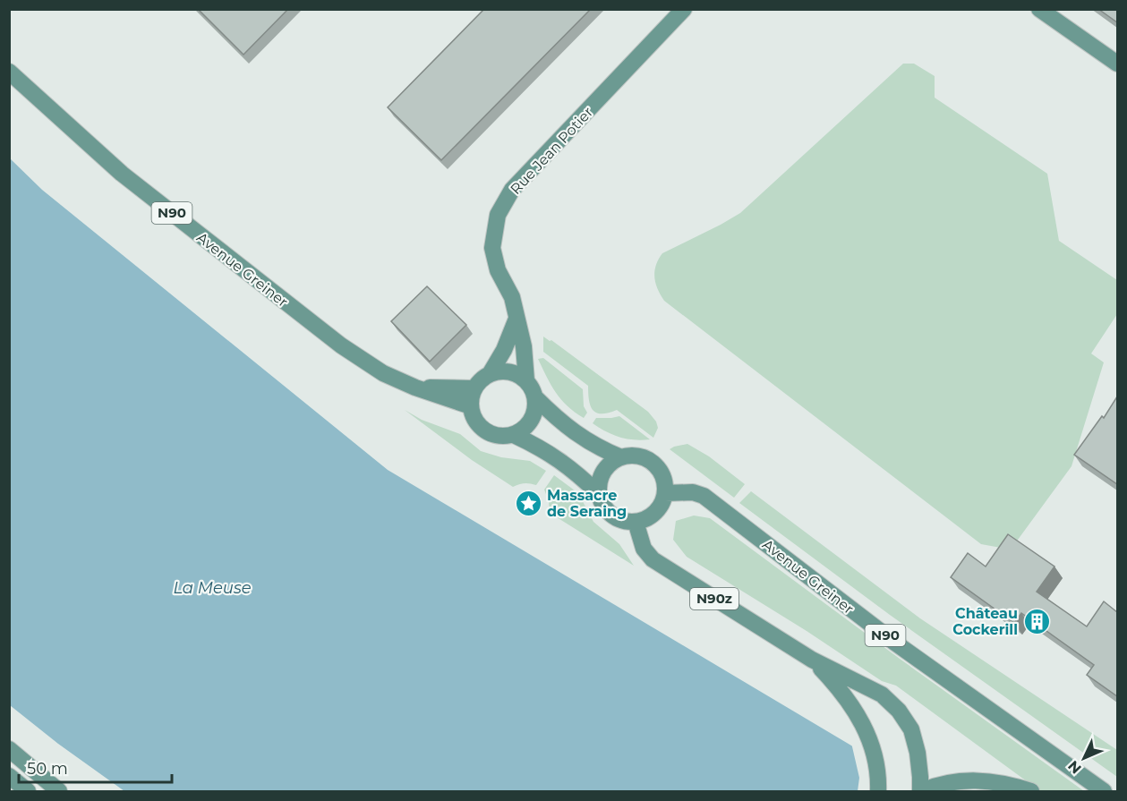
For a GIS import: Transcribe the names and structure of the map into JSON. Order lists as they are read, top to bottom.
{
  "streets": {
    "main road": [
      "Rue Jean Potier",
      "N90",
      "Avenue Greiner",
      "N90z"
    ]
  },
  "crossings": [
    ["Rue Jean Potier", "Avenue Greiner"],
    ["Avenue Greiner", "N90z"]
  ],
  "water": ["La Meuse"],
  "places": {
    "place": ["Massacre de Seraing"],
    "building": ["Château Cockerill"]
  },
  "scale_bar": "50 m",
  "north": "bottom left"
}
